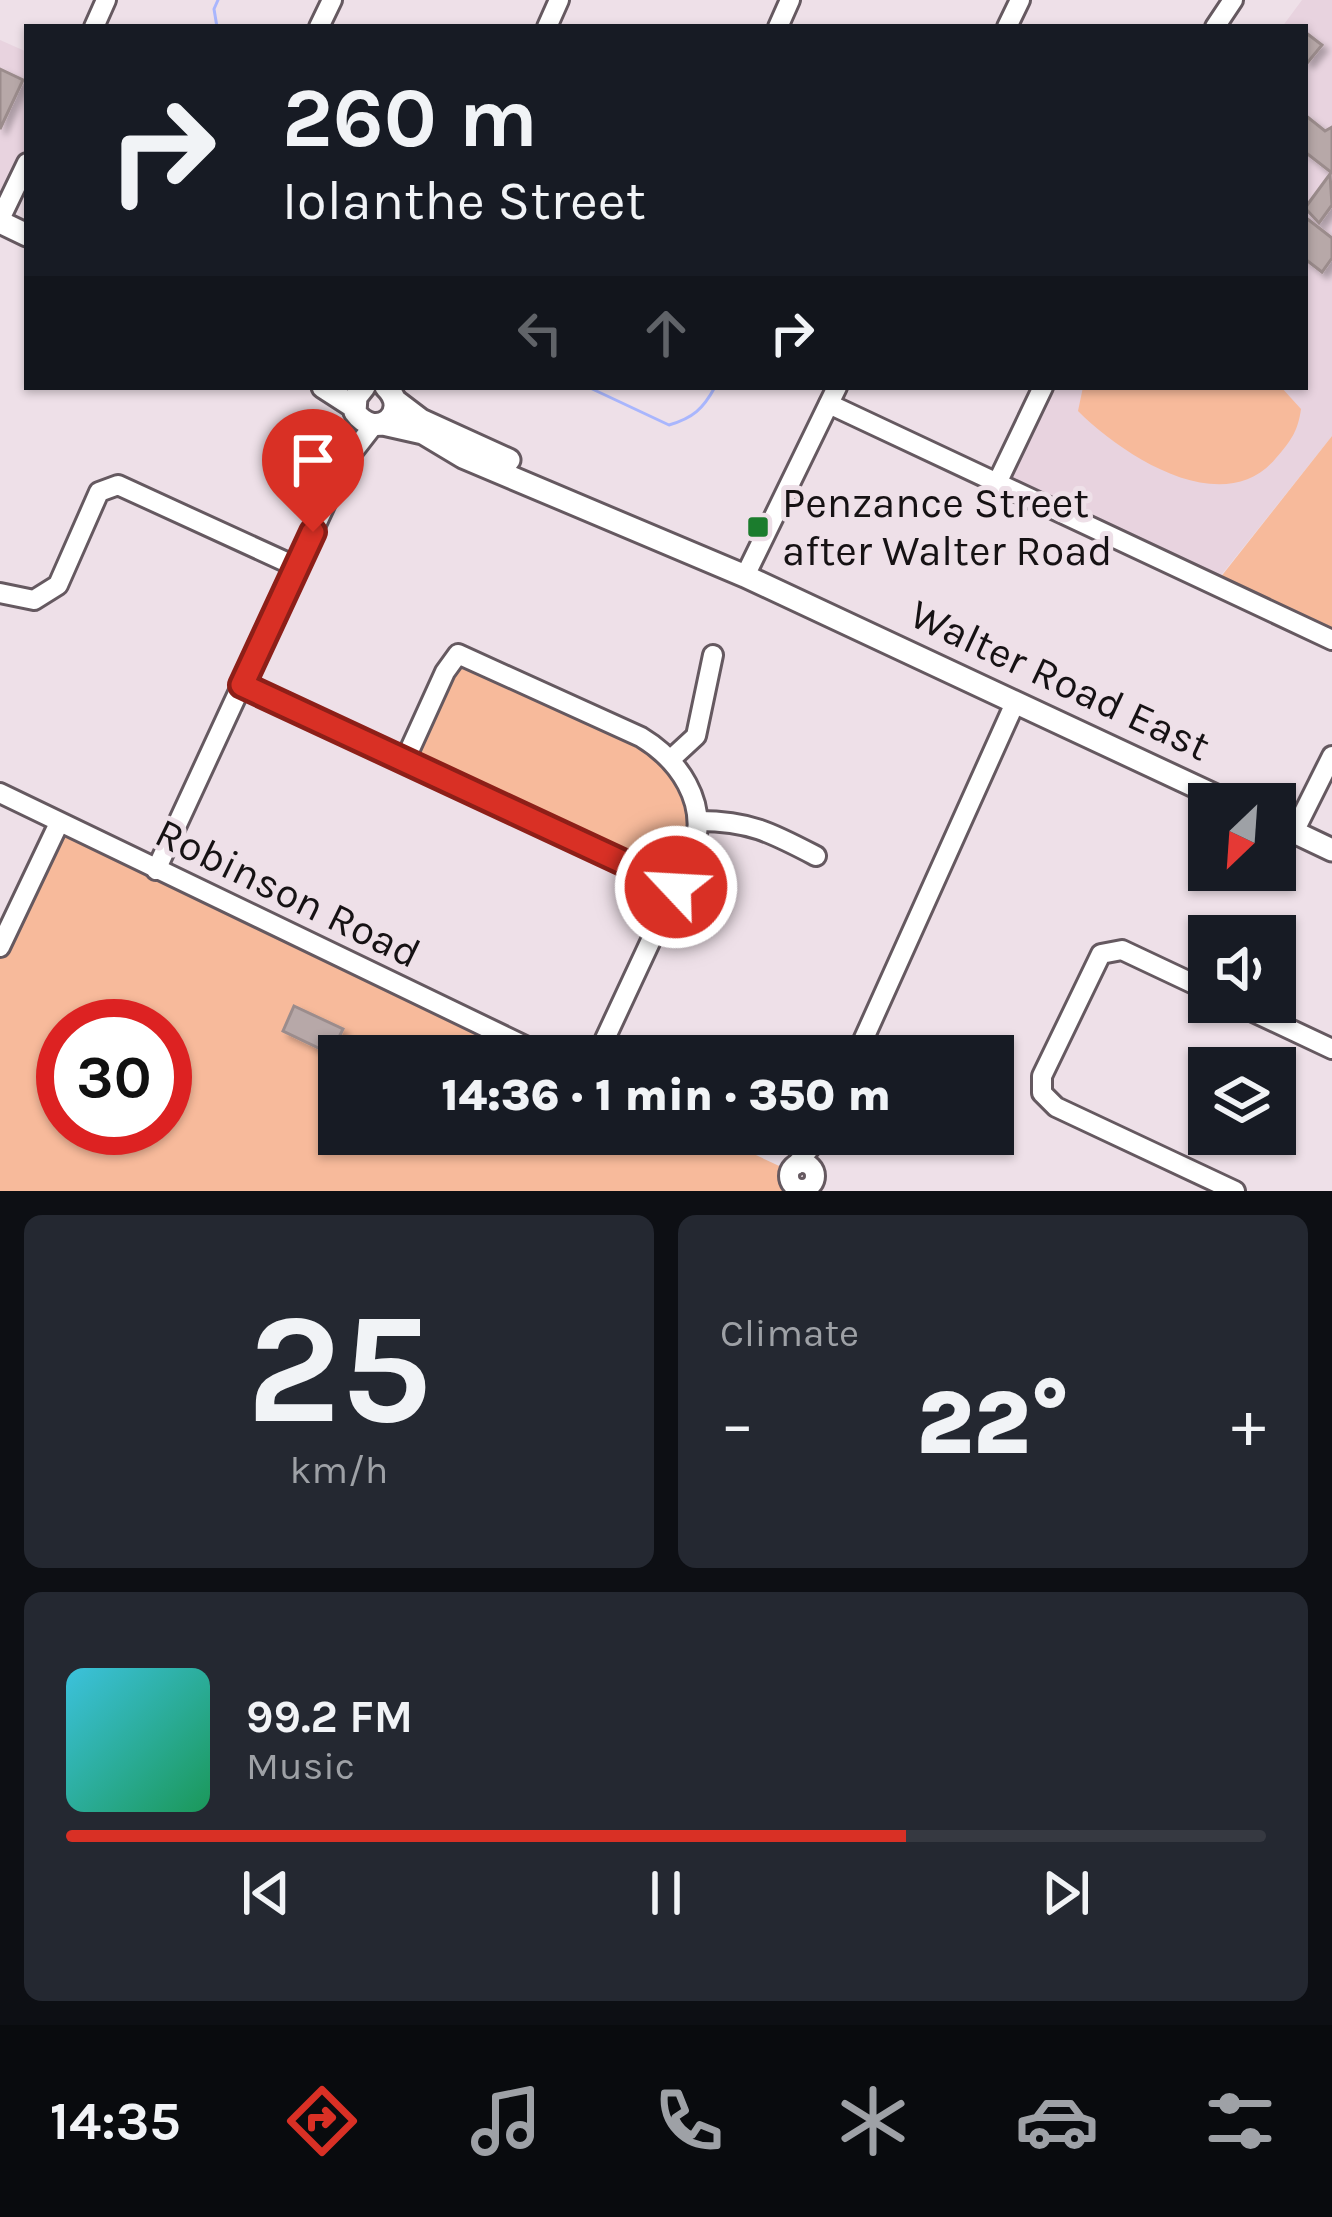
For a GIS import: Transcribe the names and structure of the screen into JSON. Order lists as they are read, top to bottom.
{
  "streets": {
    "main road": ["Walter Road East"],
    "street": ["Robinson Road"]
  },
  "places": {
    "transit": ["Penzance Street after Walter Road"]
  },
  "north": "bottom left",
  "page": {
    "turn": ["260 m", "Iolanthe Street"],
    "limit": "30",
    "trip": "14:36 · 1 min · 350 m",
    "tile": [
      ["25", "km/h"],
      "Climate"
    ],
    "heat": ["−", "22°", "+"],
    "song": ["99.2 FM", "Music"],
    "tabs": "14:35"
  }
}
